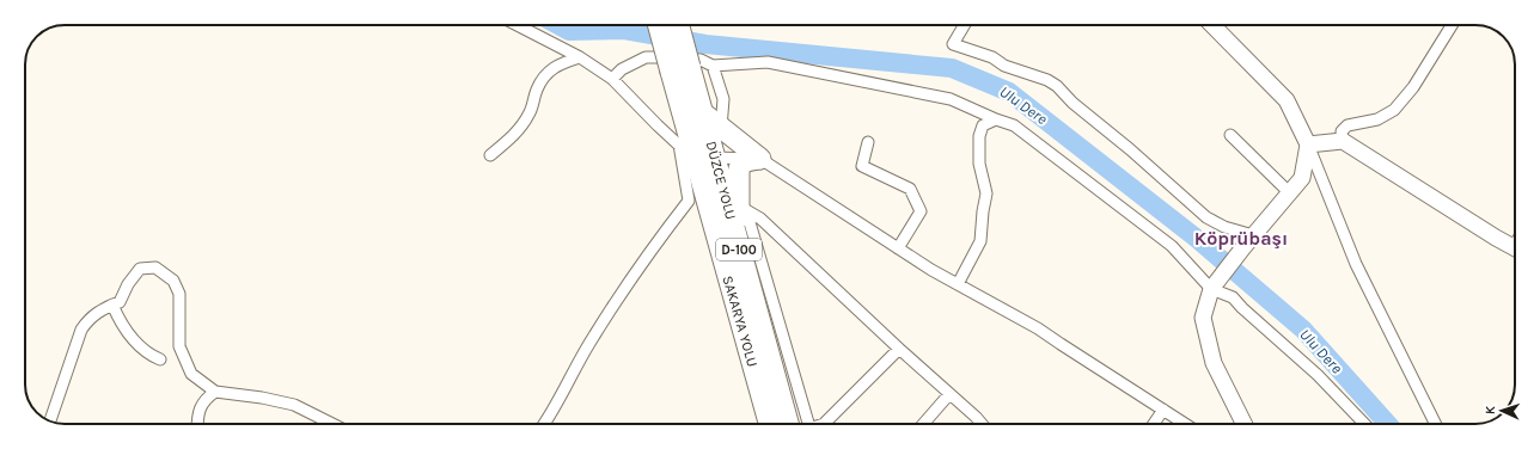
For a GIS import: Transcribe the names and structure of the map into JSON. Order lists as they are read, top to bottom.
{
  "streets": {
    "highway": ["DÜZCE YOLU", "D-100", "SAKARYA YOLU"]
  },
  "crossings": [
    ["DÜZCE YOLU", "SAKARYA YOLU"]
  ],
  "districts": ["Köprübaşı"],
  "water": ["Ulu Dere"],
  "north": "left"
}
